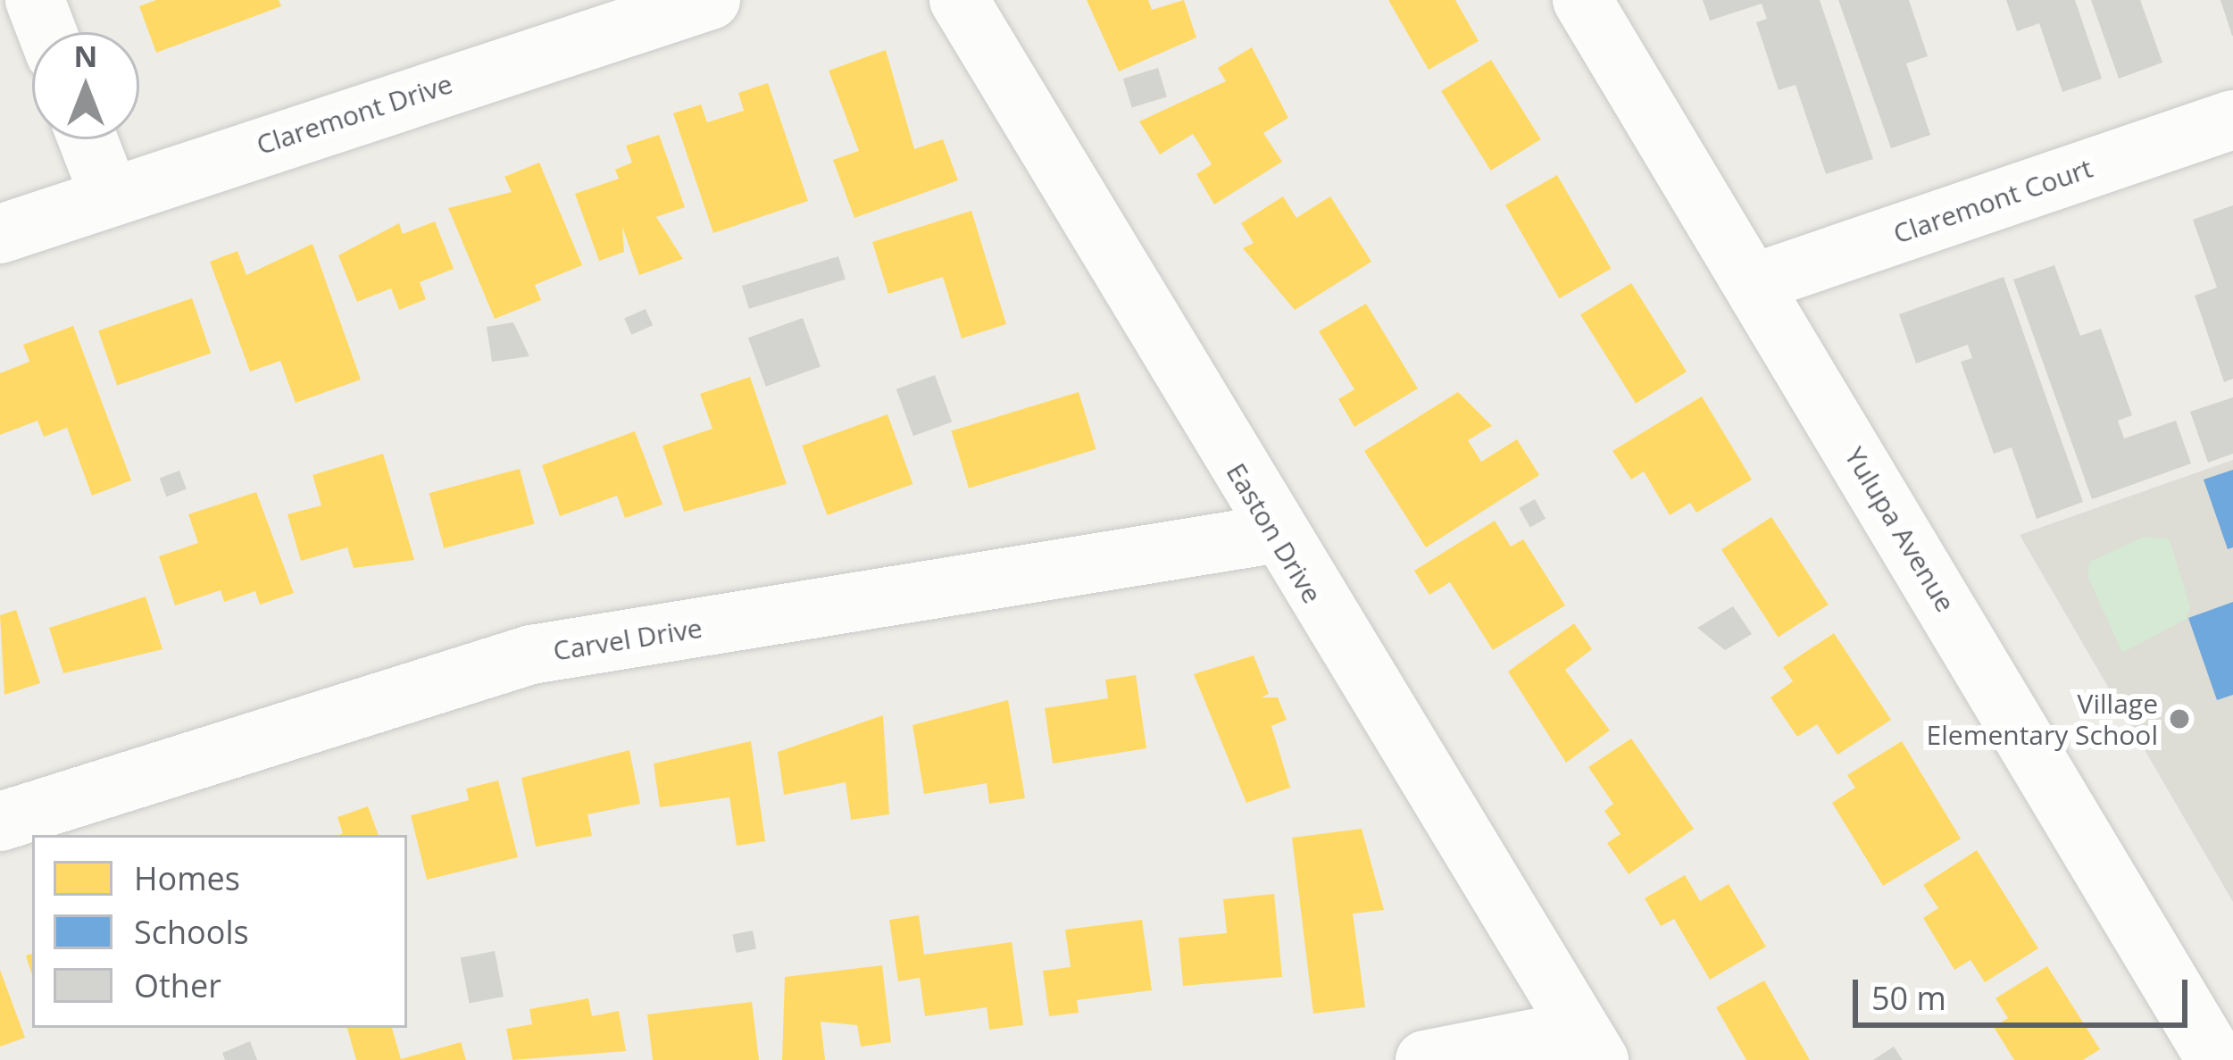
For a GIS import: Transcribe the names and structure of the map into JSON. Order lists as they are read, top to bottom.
{
  "streets": {
    "street": [
      "Claremont Drive",
      "Claremont Court",
      "Yulupa Avenue",
      "Easton Drive",
      "Carvel Drive"
    ]
  },
  "crossings": [
    ["Claremont Court", "Yulupa Avenue"],
    ["Easton Drive", "Carvel Drive"]
  ],
  "places": ["Village Elementary School"],
  "legend": ["Homes", "Schools", "Other"],
  "scale_bar": "50 m",
  "north": "top"
}
